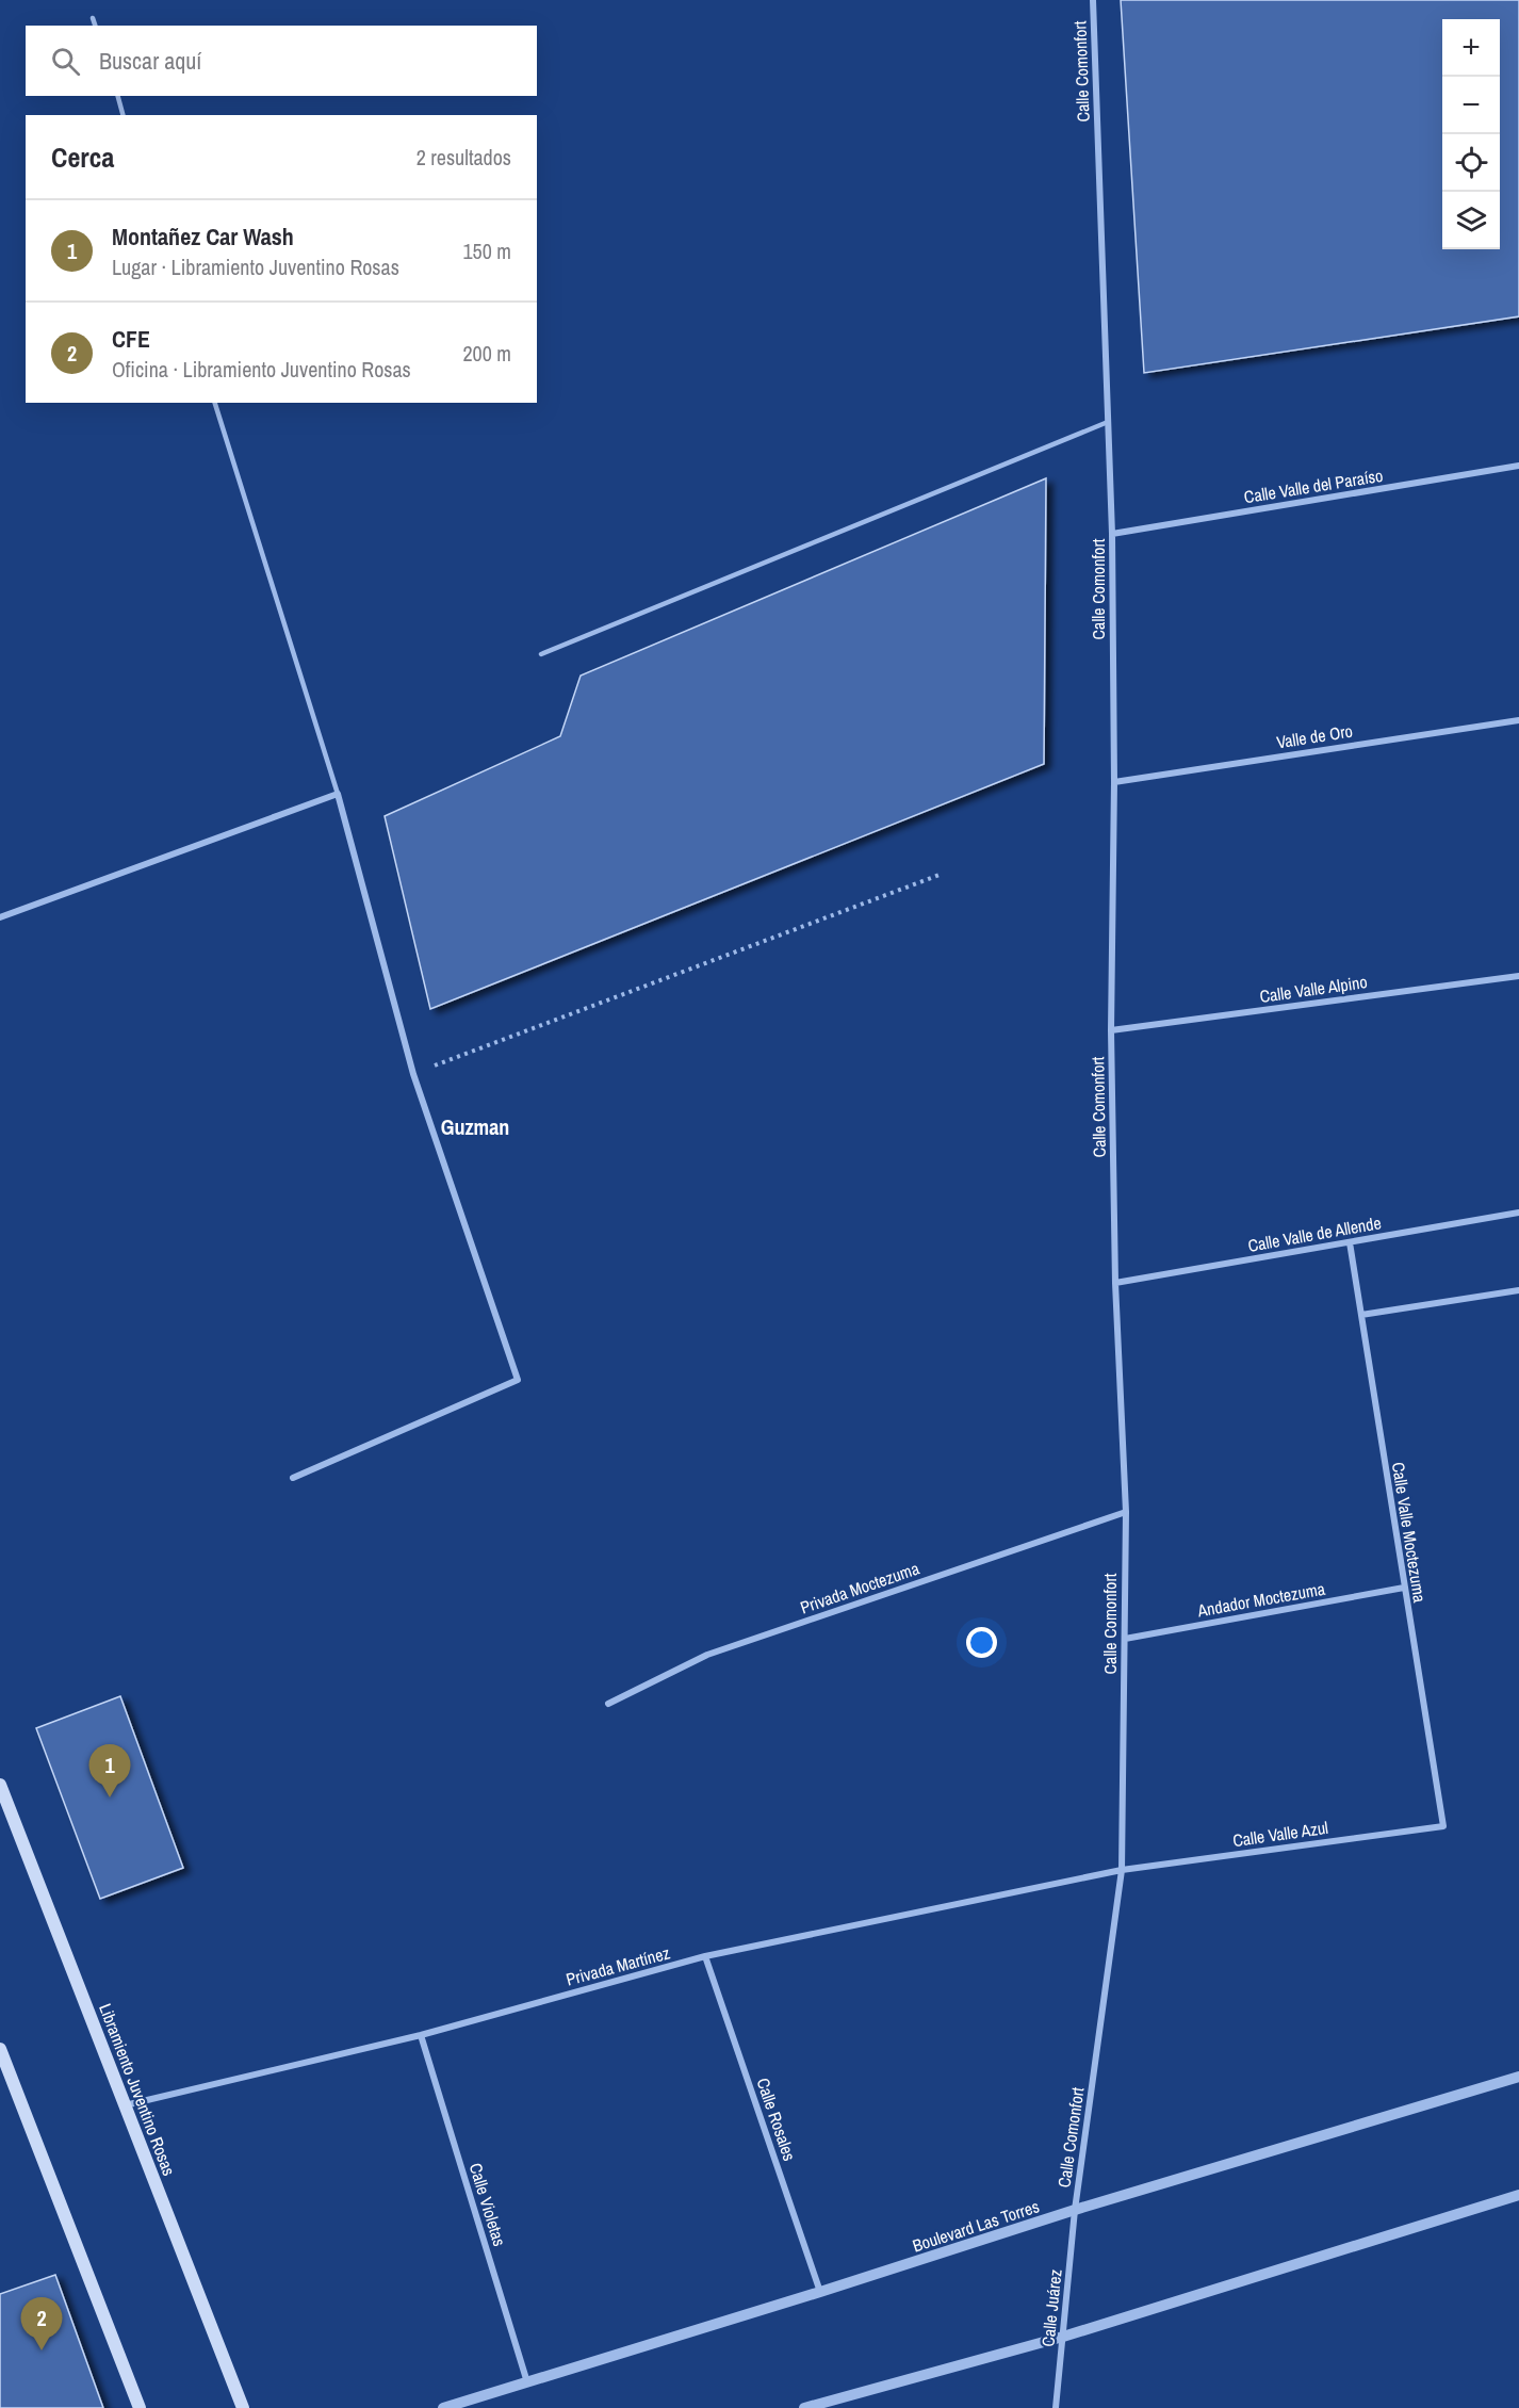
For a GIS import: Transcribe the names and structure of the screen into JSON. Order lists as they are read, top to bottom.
{
  "streets": {
    "main road": ["Libramiento Juventino Rosas"],
    "street": [
      "Calle Comonfort",
      "Calle Valle del Paraíso",
      "Valle de Oro",
      "Calle Valle Alpino",
      "Calle Valle de Allende",
      "Calle Valle Moctezuma",
      "Privada Moctezuma",
      "Andador Moctezuma",
      "Calle Valle Azul",
      "Privada Martínez",
      "Calle Rosales",
      "Calle Violetas",
      "Boulevard Las Torres",
      "Calle Juárez"
    ]
  },
  "crossings": [
    ["Calle Comonfort", "Calle Valle del Paraíso"],
    ["Calle Comonfort", "Valle de Oro"],
    ["Calle Comonfort", "Calle Valle Alpino"],
    ["Calle Comonfort", "Calle Valle de Allende"],
    ["Calle Comonfort", "Privada Moctezuma"],
    ["Calle Comonfort", "Andador Moctezuma"],
    ["Calle Comonfort", "Calle Valle Azul"],
    ["Calle Comonfort", "Privada Martínez"],
    ["Calle Comonfort", "Boulevard Las Torres"],
    ["Calle Comonfort", "Calle Juárez"],
    ["Calle Valle de Allende", "Calle Valle Moctezuma"],
    ["Calle Valle Moctezuma", "Andador Moctezuma"],
    ["Calle Valle Moctezuma", "Calle Valle Azul"],
    ["Calle Valle Azul", "Privada Martínez"],
    ["Privada Martínez", "Libramiento Juventino Rosas"],
    ["Privada Martínez", "Calle Rosales"],
    ["Privada Martínez", "Calle Violetas"],
    ["Calle Rosales", "Boulevard Las Torres"],
    ["Calle Violetas", "Boulevard Las Torres"],
    ["Boulevard Las Torres", "Calle Juárez"]
  ],
  "districts": ["Guzman"],
  "page": {
    "map_buttons": ["+", "−"],
    "search": "Buscar aquí",
    "heading": ["Cerca", "2 resultados"],
    "list": [
      {
        "mark": "1",
        "name": "Montañez Car Wash",
        "note": "Lugar · Libramiento Juventino Rosas",
        "value": "150 m"
      },
      {
        "mark": "2",
        "name": "CFE",
        "note": "Oficina · Libramiento Juventino Rosas",
        "value": "200 m"
      }
    ],
    "pins": ["1", "2"]
  }
}
